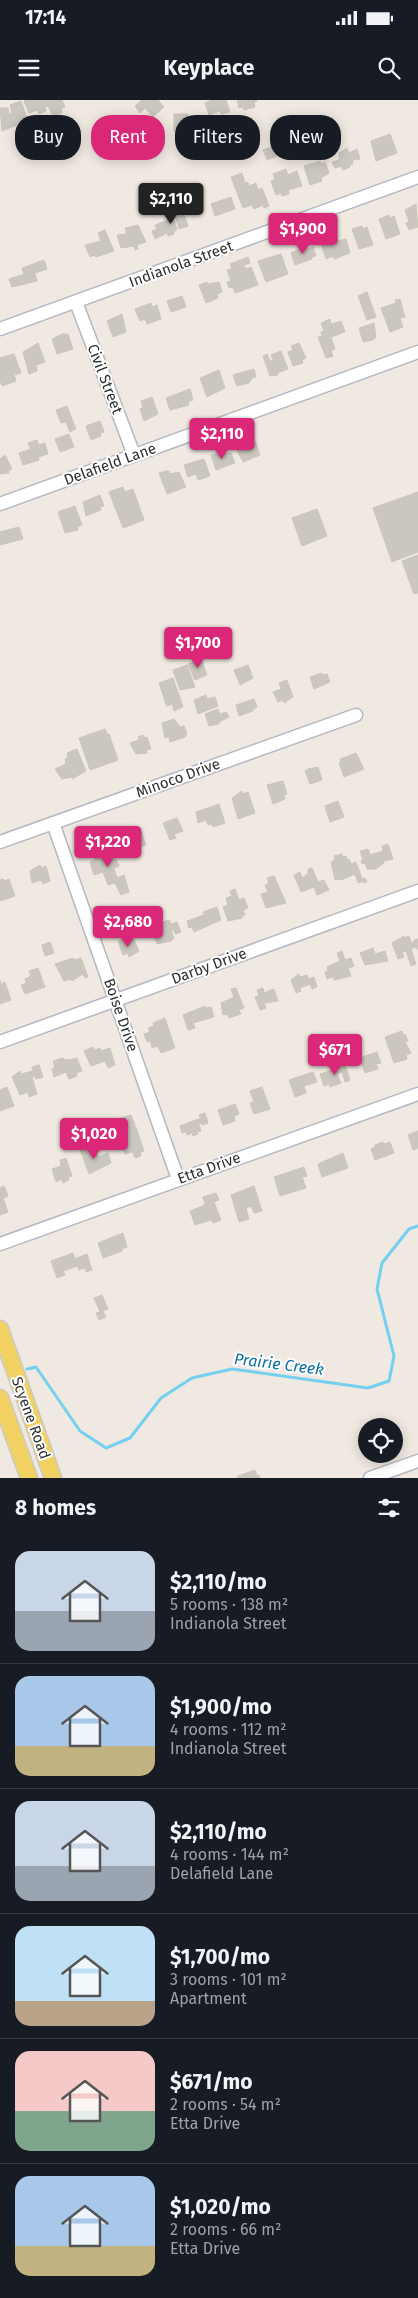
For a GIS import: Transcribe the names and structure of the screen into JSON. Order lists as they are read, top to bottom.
{
  "streets": {
    "main road": ["Scyene Road"],
    "street": [
      "Indianola Street",
      "Civil Street",
      "Delafield Lane",
      "Minoco Drive",
      "Darby Drive",
      "Boise Drive",
      "Etta Drive"
    ]
  },
  "crossings": [
    ["Indianola Street", "Civil Street"],
    ["Civil Street", "Delafield Lane"],
    ["Minoco Drive", "Boise Drive"],
    ["Darby Drive", "Boise Drive"],
    ["Boise Drive", "Etta Drive"]
  ],
  "water": ["Prairie Creek"],
  "page": {
    "status": "17:14",
    "header": "Keyplace",
    "chip": [
      "Buy",
      "Rent",
      "Filters",
      "New"
    ],
    "price": [
      "$2,110",
      "$1,900",
      "$2,110",
      "$1,700",
      "$1,220",
      "$2,680",
      "$671",
      "$1,020"
    ],
    "heading": "8 homes",
    "list": [
      {
        "name": "$2,110/mo",
        "note": "5 rooms · 138 m² · Indianola Street"
      },
      {
        "name": "$1,900/mo",
        "note": "4 rooms · 112 m² · Indianola Street"
      },
      {
        "name": "$2,110/mo",
        "note": "4 rooms · 144 m² · Delafield Lane"
      },
      {
        "name": "$1,700/mo",
        "note": "3 rooms · 101 m² · Apartment"
      },
      {
        "name": "$671/mo",
        "note": "2 rooms · 54 m² · Etta Drive"
      },
      {
        "name": "$1,020/mo",
        "note": "2 rooms · 66 m² · Etta Drive"
      }
    ]
  }
}
